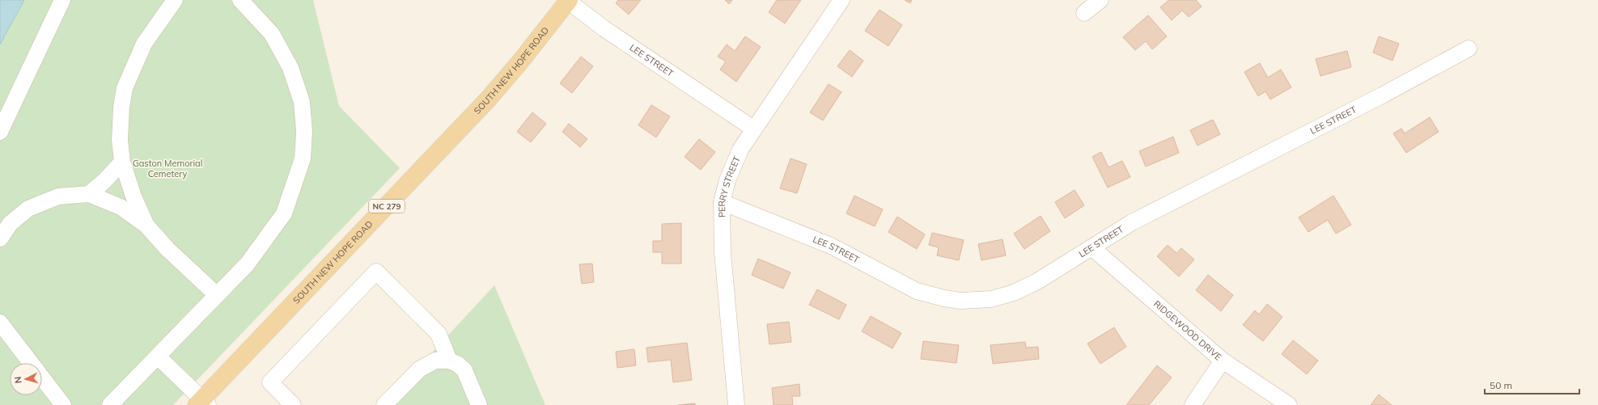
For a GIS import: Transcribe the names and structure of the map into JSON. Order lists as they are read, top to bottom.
{
  "streets": {
    "main road": ["SOUTH NEW HOPE ROAD", "NC 279"],
    "street": ["LEE STREET", "PERRY STREET", "RIDGEWOOD DRIVE"]
  },
  "crossings": [
    ["LEE STREET", "SOUTH NEW HOPE ROAD"],
    ["LEE STREET", "PERRY STREET"],
    ["LEE STREET", "RIDGEWOOD DRIVE"]
  ],
  "parks": ["Gaston Memorial Cemetery"],
  "scale_bar": "50 m",
  "north": "left"
}
